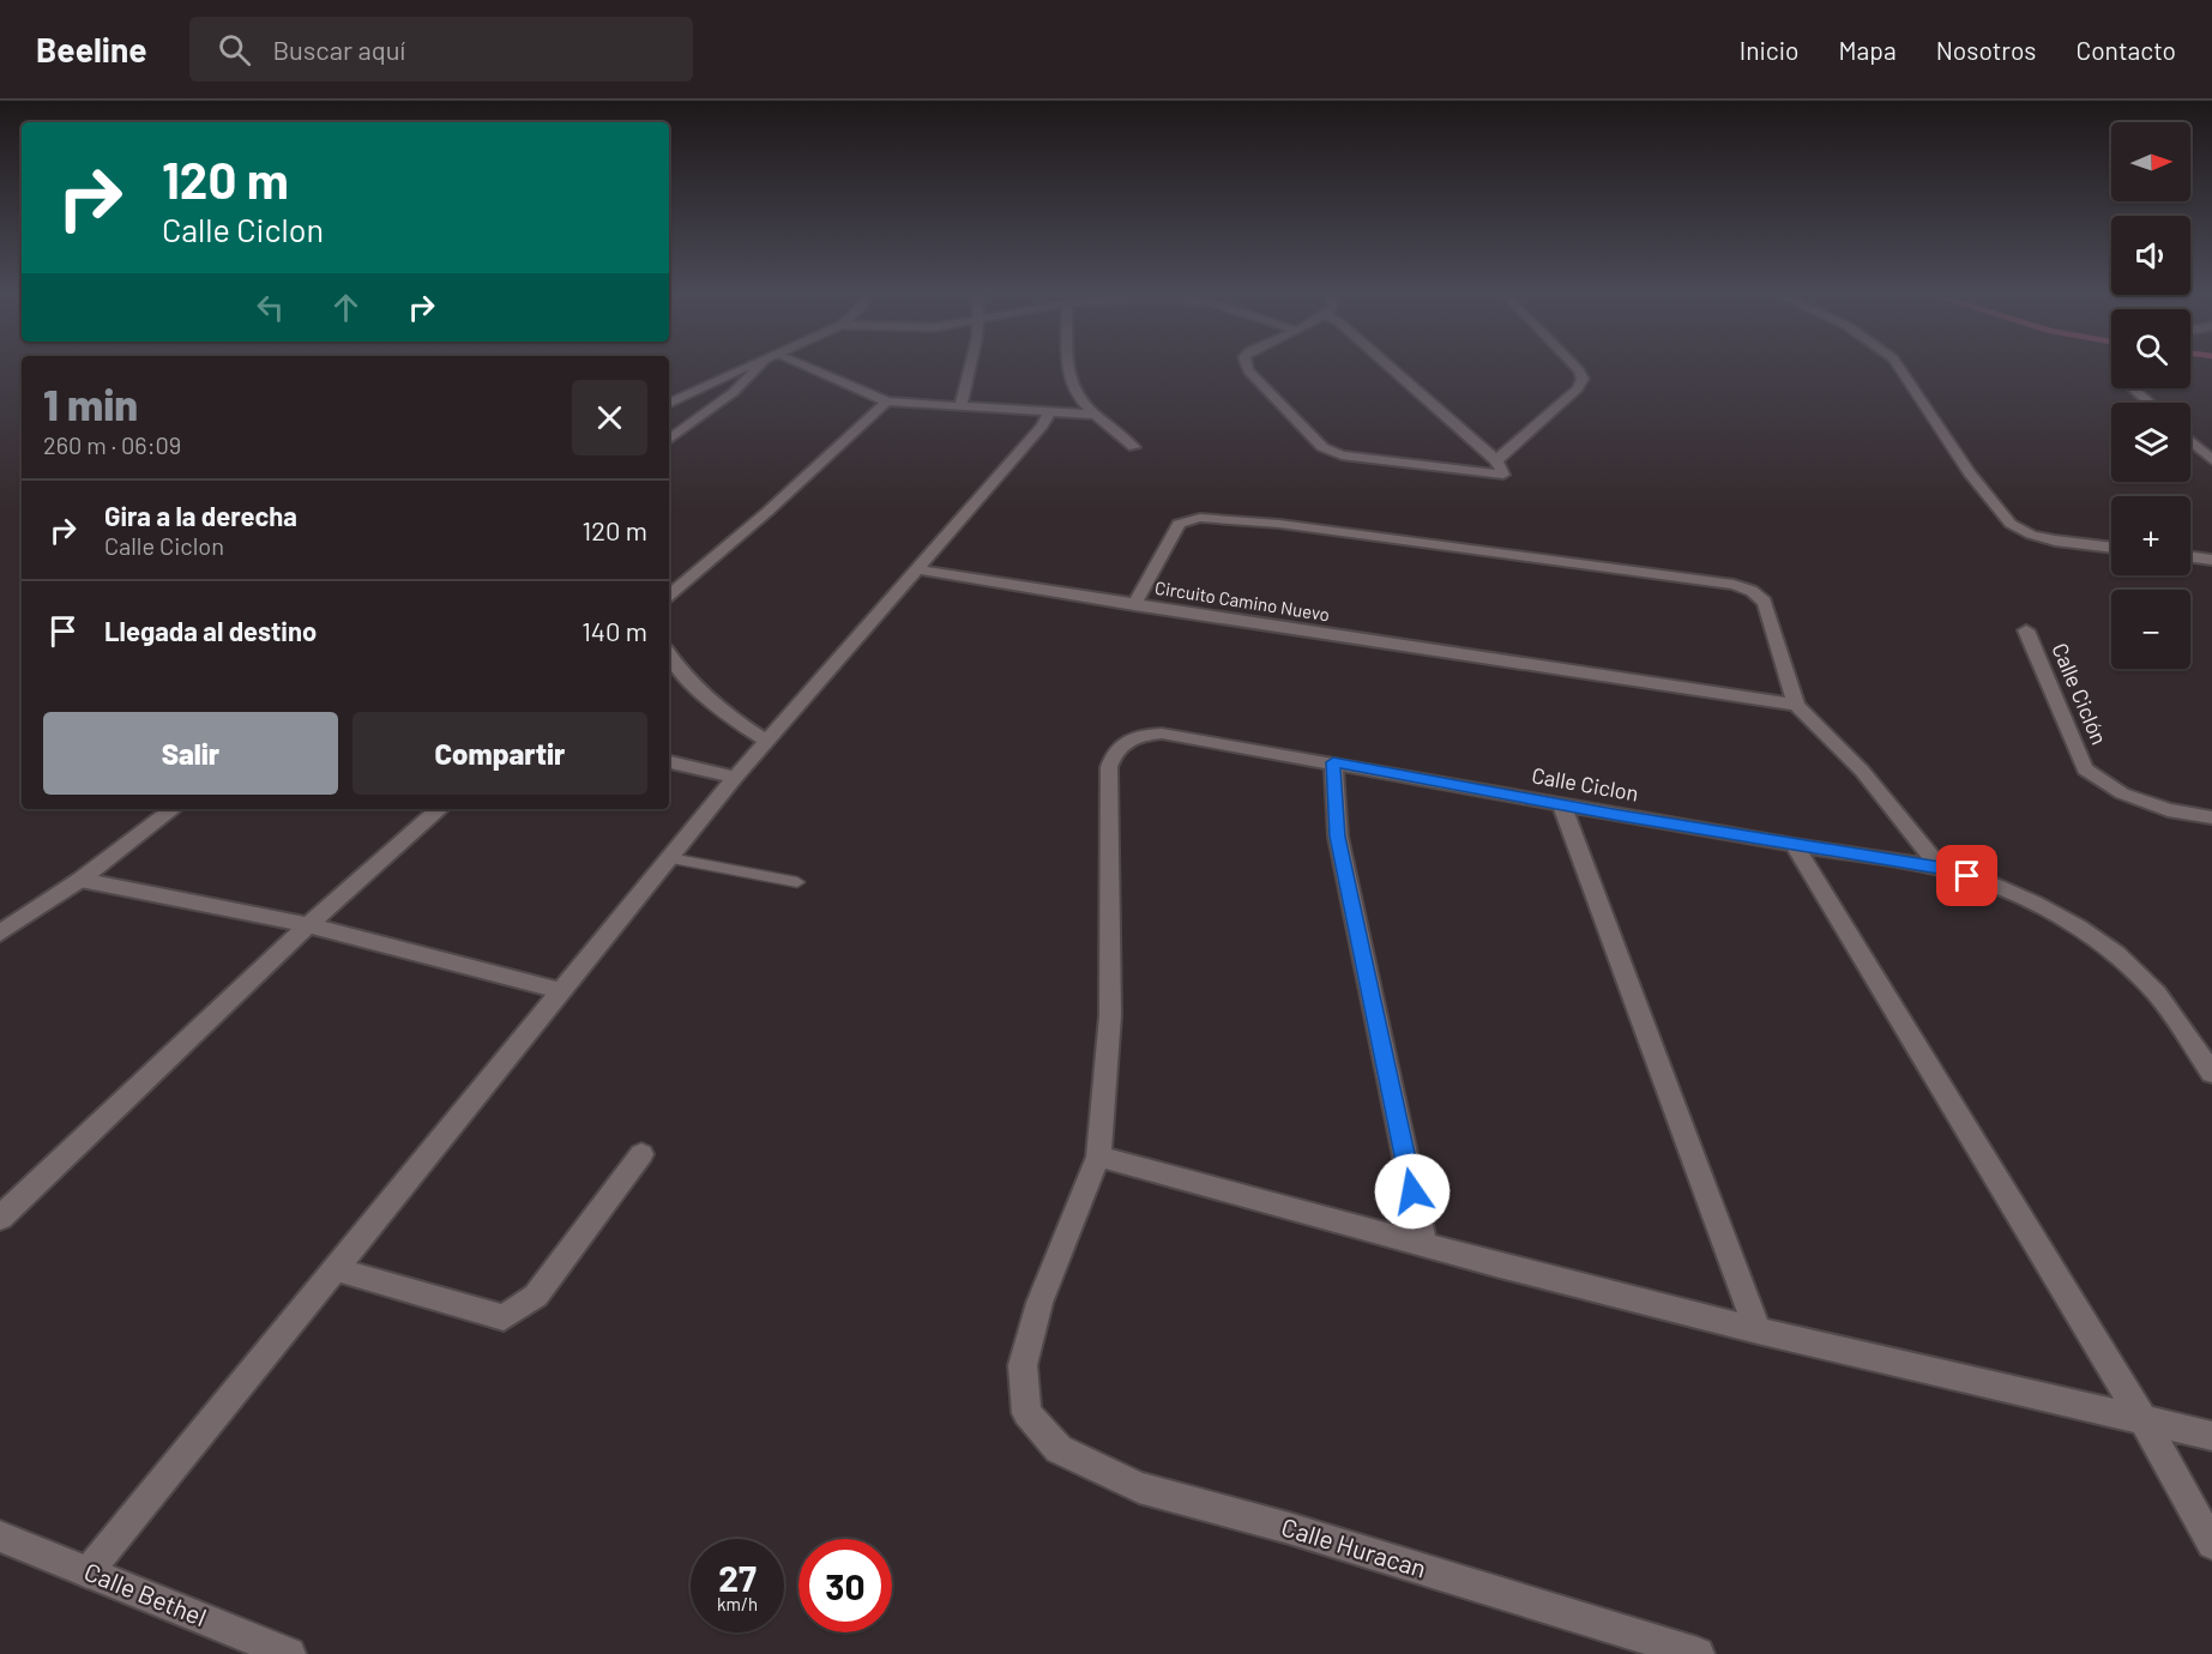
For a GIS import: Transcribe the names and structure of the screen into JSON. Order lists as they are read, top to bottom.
{
  "streets": {
    "street": [
      "Circuito Camino Nuevo",
      "Calle Ciclón",
      "Calle Ciclon",
      "Calle Huracan",
      "Calle Bethel"
    ]
  },
  "crossings": [
    ["Calle Ciclon", "Calle Huracan"]
  ],
  "north": "right",
  "page": {
    "header": "Beeline",
    "search": "Buscar aquí",
    "nav": [
      "Inicio",
      "Mapa",
      "Nosotros",
      "Contacto"
    ],
    "map_buttons": ["+", "−"],
    "turn": ["120 m", "Calle Ciclon"],
    "heading": ["1 min", "260 m · 06:09"],
    "list": [
      {
        "name": "Gira a la derecha",
        "note": "Calle Ciclon",
        "value": "120 m"
      },
      {
        "name": "Llegada al destino",
        "value": "140 m"
      }
    ],
    "buttons": ["Salir", "Compartir"],
    "speed": "27 km/h",
    "limit": "30"
  }
}
